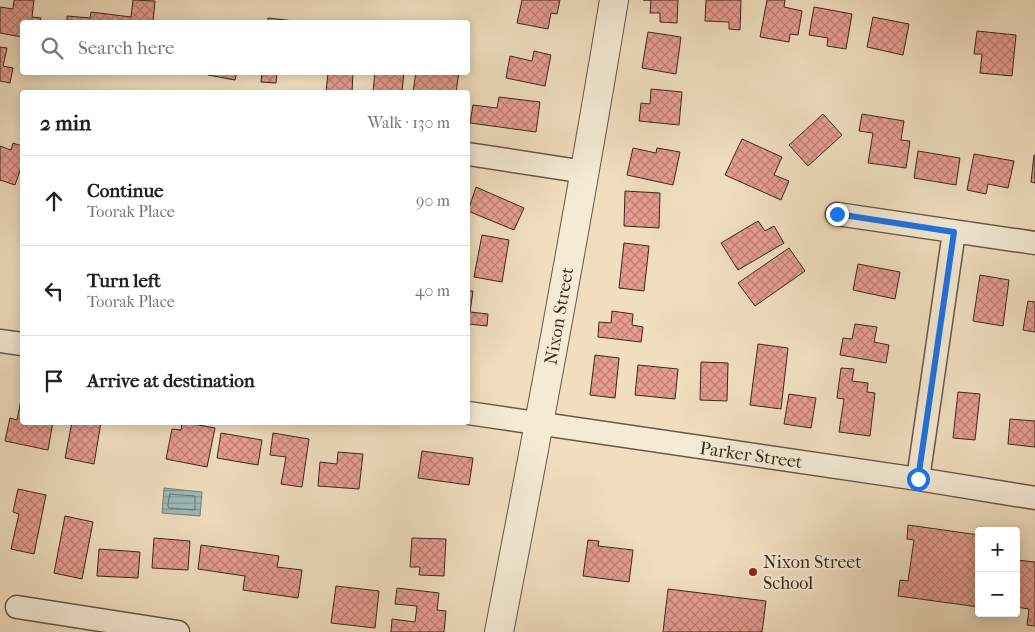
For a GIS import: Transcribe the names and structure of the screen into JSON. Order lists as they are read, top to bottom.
{
  "streets": {
    "street": ["Nixon Street", "Parker Street"]
  },
  "crossings": [
    ["Nixon Street", "Parker Street"]
  ],
  "places": ["Nixon Street School"],
  "page": {
    "search": "Search here",
    "heading": ["2 min", "Walk · 130 m"],
    "list": [
      ["Continue", "Toorak Place", "90 m"],
      ["Turn left", "Toorak Place", "40 m"],
      "Arrive at destination"
    ],
    "map_buttons": ["+", "−"]
  }
}
